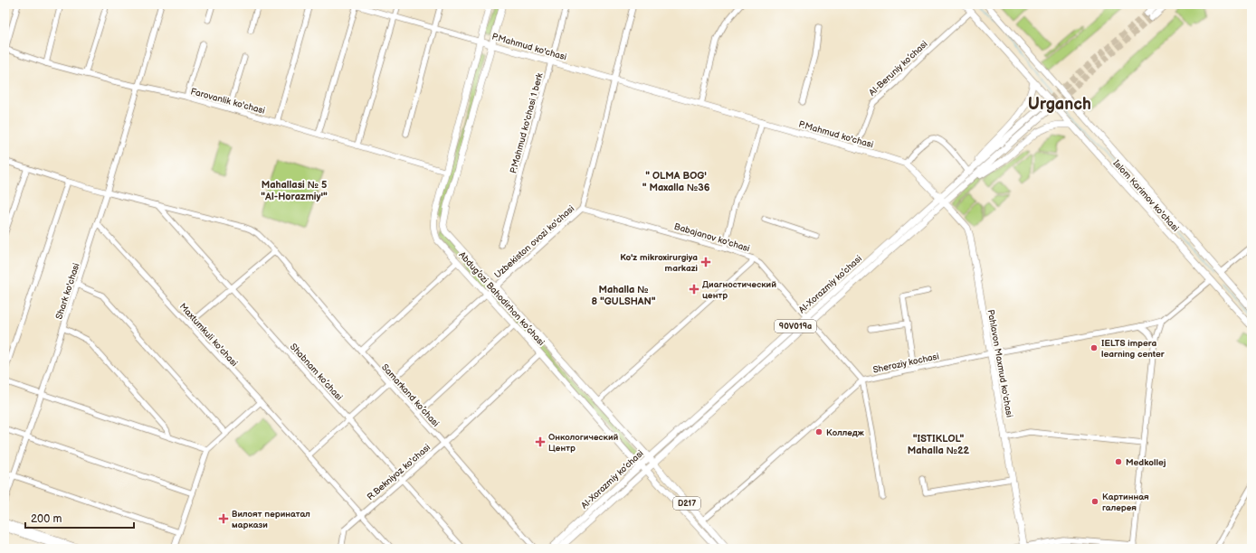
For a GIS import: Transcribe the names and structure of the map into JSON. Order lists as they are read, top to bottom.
{
  "streets": {
    "main road": [
      "P.Mahmud ko'chasi",
      "Islom Karimov ko'chasi",
      "Al-Xorazmiy ko’chasi",
      "Abdug’ozi Bahodirhon ko’chasi",
      "90V019a",
      "Pahlavon Maxmud ko'chasi",
      "D217"
    ],
    "street": [
      "Al-Beruniy ko’chasi",
      "Farovanlik ko'chasi",
      "P.Mahmud ko'chasi 1 berk",
      "Babajanov ko'chasi",
      "Uzbekiston ovozi ko'chasi",
      "Shark ko'chasi",
      "Mаxtumkuli ko'chasi",
      "Sheroziy kochasi",
      "Shabnam ko’chasi",
      "Samarkand ko’chasi",
      "R.Bekniyoz ko'chasi"
    ]
  },
  "crossings": [
    ["P.Mahmud ko'chasi", "Al-Beruniy ko’chasi"],
    ["P.Mahmud ko'chasi", "P.Mahmud ko'chasi 1 berk"],
    ["P.Mahmud ko'chasi", "Uzbekiston ovozi ko'chasi"],
    ["P.Mahmud ko'chasi", "Al-Xorazmiy ko’chasi"],
    ["P.Mahmud ko'chasi", "Abdug’ozi Bahodirhon ko’chasi"],
    ["P.Mahmud ko'chasi", "Pahlavon Maxmud ko'chasi"],
    ["Al-Beruniy ko’chasi", "Islom Karimov ko'chasi"],
    ["Farovanlik ko'chasi", "Shark ko'chasi"],
    ["Farovanlik ko'chasi", "Abdug’ozi Bahodirhon ko’chasi"],
    ["Babajanov ko'chasi", "Uzbekiston ovozi ko'chasi"],
    ["Babajanov ko'chasi", "Al-Xorazmiy ko’chasi"],
    ["Babajanov ko'chasi", "Sheroziy kochasi"],
    ["Uzbekiston ovozi ko'chasi", "Abdug’ozi Bahodirhon ko’chasi"],
    ["Uzbekiston ovozi ko'chasi", "Mаxtumkuli ko'chasi"],
    ["Uzbekiston ovozi ko'chasi", "Shabnam ko’chasi"],
    ["Uzbekiston ovozi ko'chasi", "Samarkand ko’chasi"],
    ["Al-Xorazmiy ko’chasi", "Abdug’ozi Bahodirhon ko’chasi"],
    ["Al-Xorazmiy ko’chasi", "Pahlavon Maxmud ko'chasi"],
    ["Shark ko'chasi", "Mаxtumkuli ko'chasi"],
    ["Shark ko'chasi", "Samarkand ko’chasi"],
    ["Abdug’ozi Bahodirhon ko’chasi", "Sheroziy kochasi"],
    ["Abdug’ozi Bahodirhon ko’chasi", "R.Bekniyoz ko'chasi"],
    ["Mаxtumkuli ko'chasi", "R.Bekniyoz ko'chasi"],
    ["Sheroziy kochasi", "Pahlavon Maxmud ko'chasi"],
    ["Shabnam ko’chasi", "Samarkand ko’chasi"],
    ["Shabnam ko’chasi", "R.Bekniyoz ko'chasi"],
    ["Samarkand ko’chasi", "R.Bekniyoz ko'chasi"]
  ],
  "districts": [
    "Urganch",
    "\" OLMA BOG' \" Maxalla №36",
    "Mahallasi № 5 \"Аl-Horazmiy'\"",
    "Mahalla № 8 \"GULSHAN\"",
    "\"ISTIKLOL\" Mahalla №22"
  ],
  "places": {
    "health": [
      "Ko'z mikroxirurgiya markazi",
      "Диагностический центр",
      "Онкологический Центр",
      "Вилоят перинатал маркази"
    ],
    "other": [
      "IELTS impera learning center",
      "Колледж",
      "Medkollej",
      "Картинная галерея"
    ]
  },
  "scale_bar": "200 m"
}
